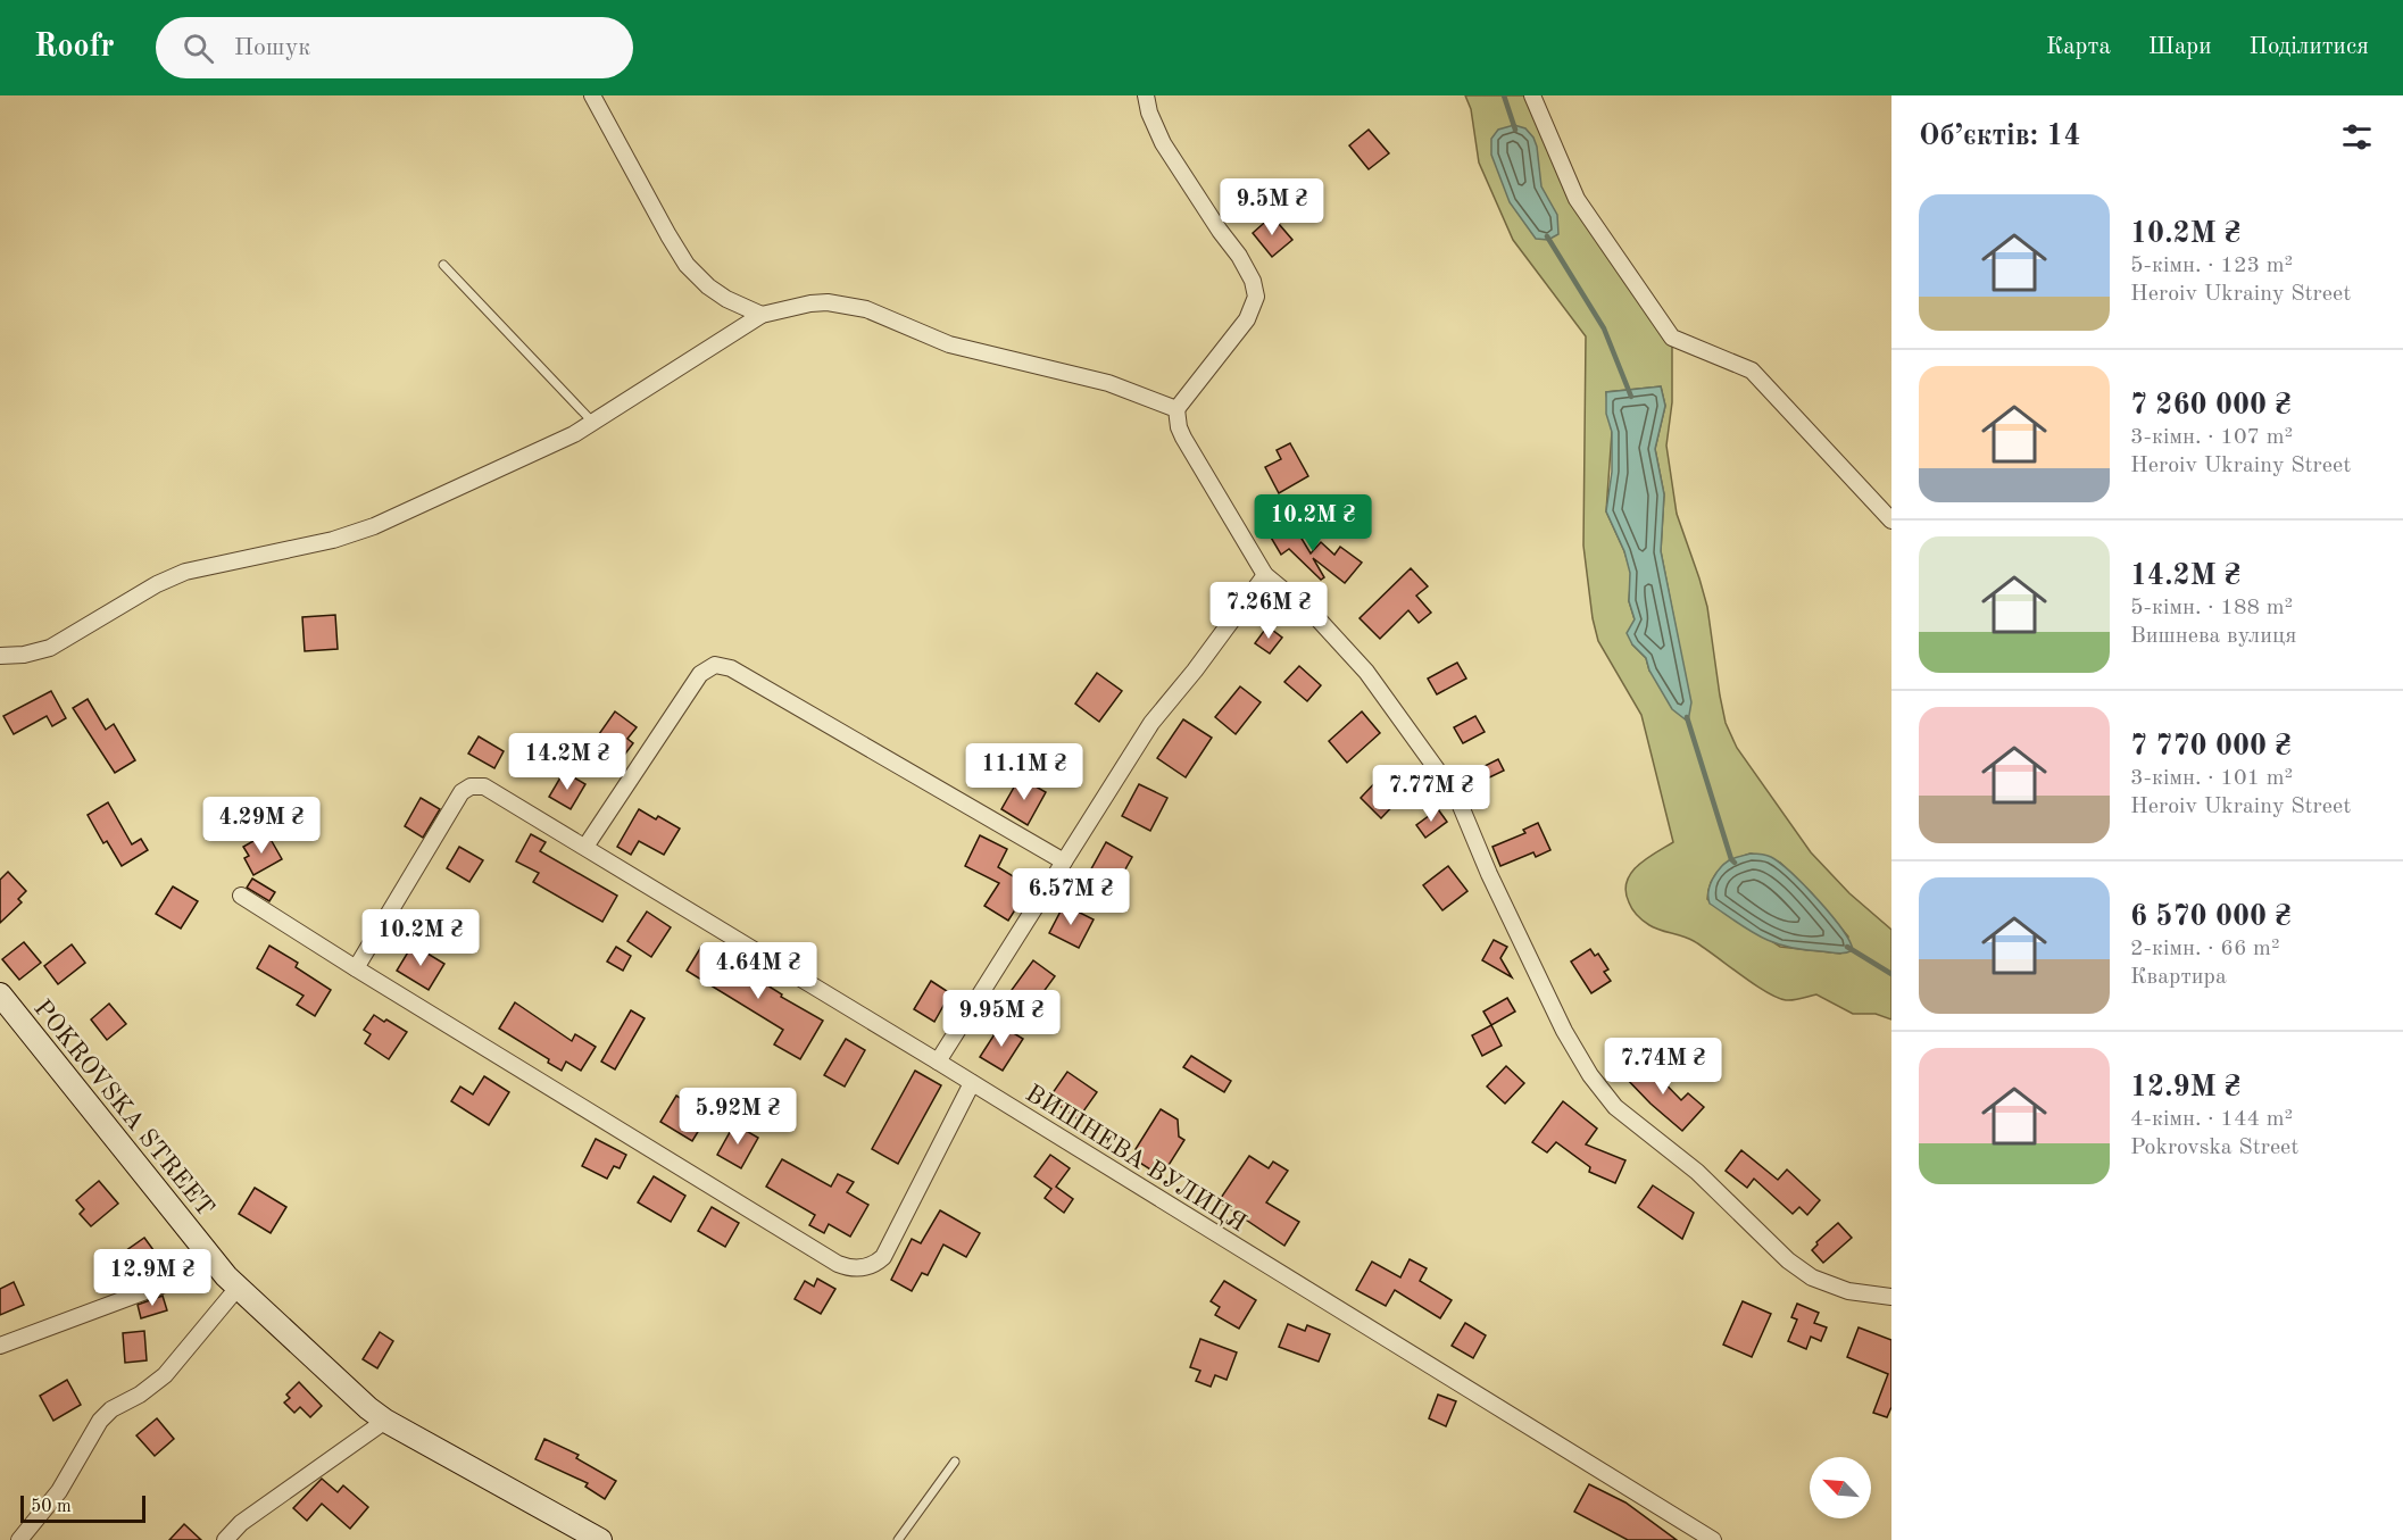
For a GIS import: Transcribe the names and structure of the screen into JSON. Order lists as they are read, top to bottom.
{
  "streets": {
    "street": ["POKROVSKA STREET", "ВИШНЕВА ВУЛИЦЯ"]
  },
  "scale_bar": "50 m",
  "north": "top left",
  "page": {
    "header": "Roofr",
    "search": "Пошук",
    "nav": ["Карта", "Шари", "Поділитися"],
    "heading": "Об’єктів: 14",
    "list": [
      {
        "name": "10.2M ₴",
        "note": "5-кімн. · 123 m² · Heroiv Ukrainy Street"
      },
      {
        "name": "7 260 000 ₴",
        "note": "3-кімн. · 107 m² · Heroiv Ukrainy Street"
      },
      {
        "name": "14.2M ₴",
        "note": "5-кімн. · 188 m² · Вишнева вулиця"
      },
      {
        "name": "7 770 000 ₴",
        "note": "3-кімн. · 101 m² · Heroiv Ukrainy Street"
      },
      {
        "name": "6 570 000 ₴",
        "note": "2-кімн. · 66 m² · Квартира"
      },
      {
        "name": "12.9M ₴",
        "note": "4-кімн. · 144 m² · Pokrovska Street"
      }
    ],
    "price": [
      "9.5M ₴",
      "10.2M ₴",
      "7.26M ₴",
      "14.2M ₴",
      "11.1M ₴",
      "7.77M ₴",
      "4.29M ₴",
      "6.57M ₴",
      "10.2M ₴",
      "4.64M ₴",
      "9.95M ₴",
      "7.74M ₴",
      "5.92M ₴",
      "12.9M ₴"
    ],
    "scale": "50 m"
  }
}
